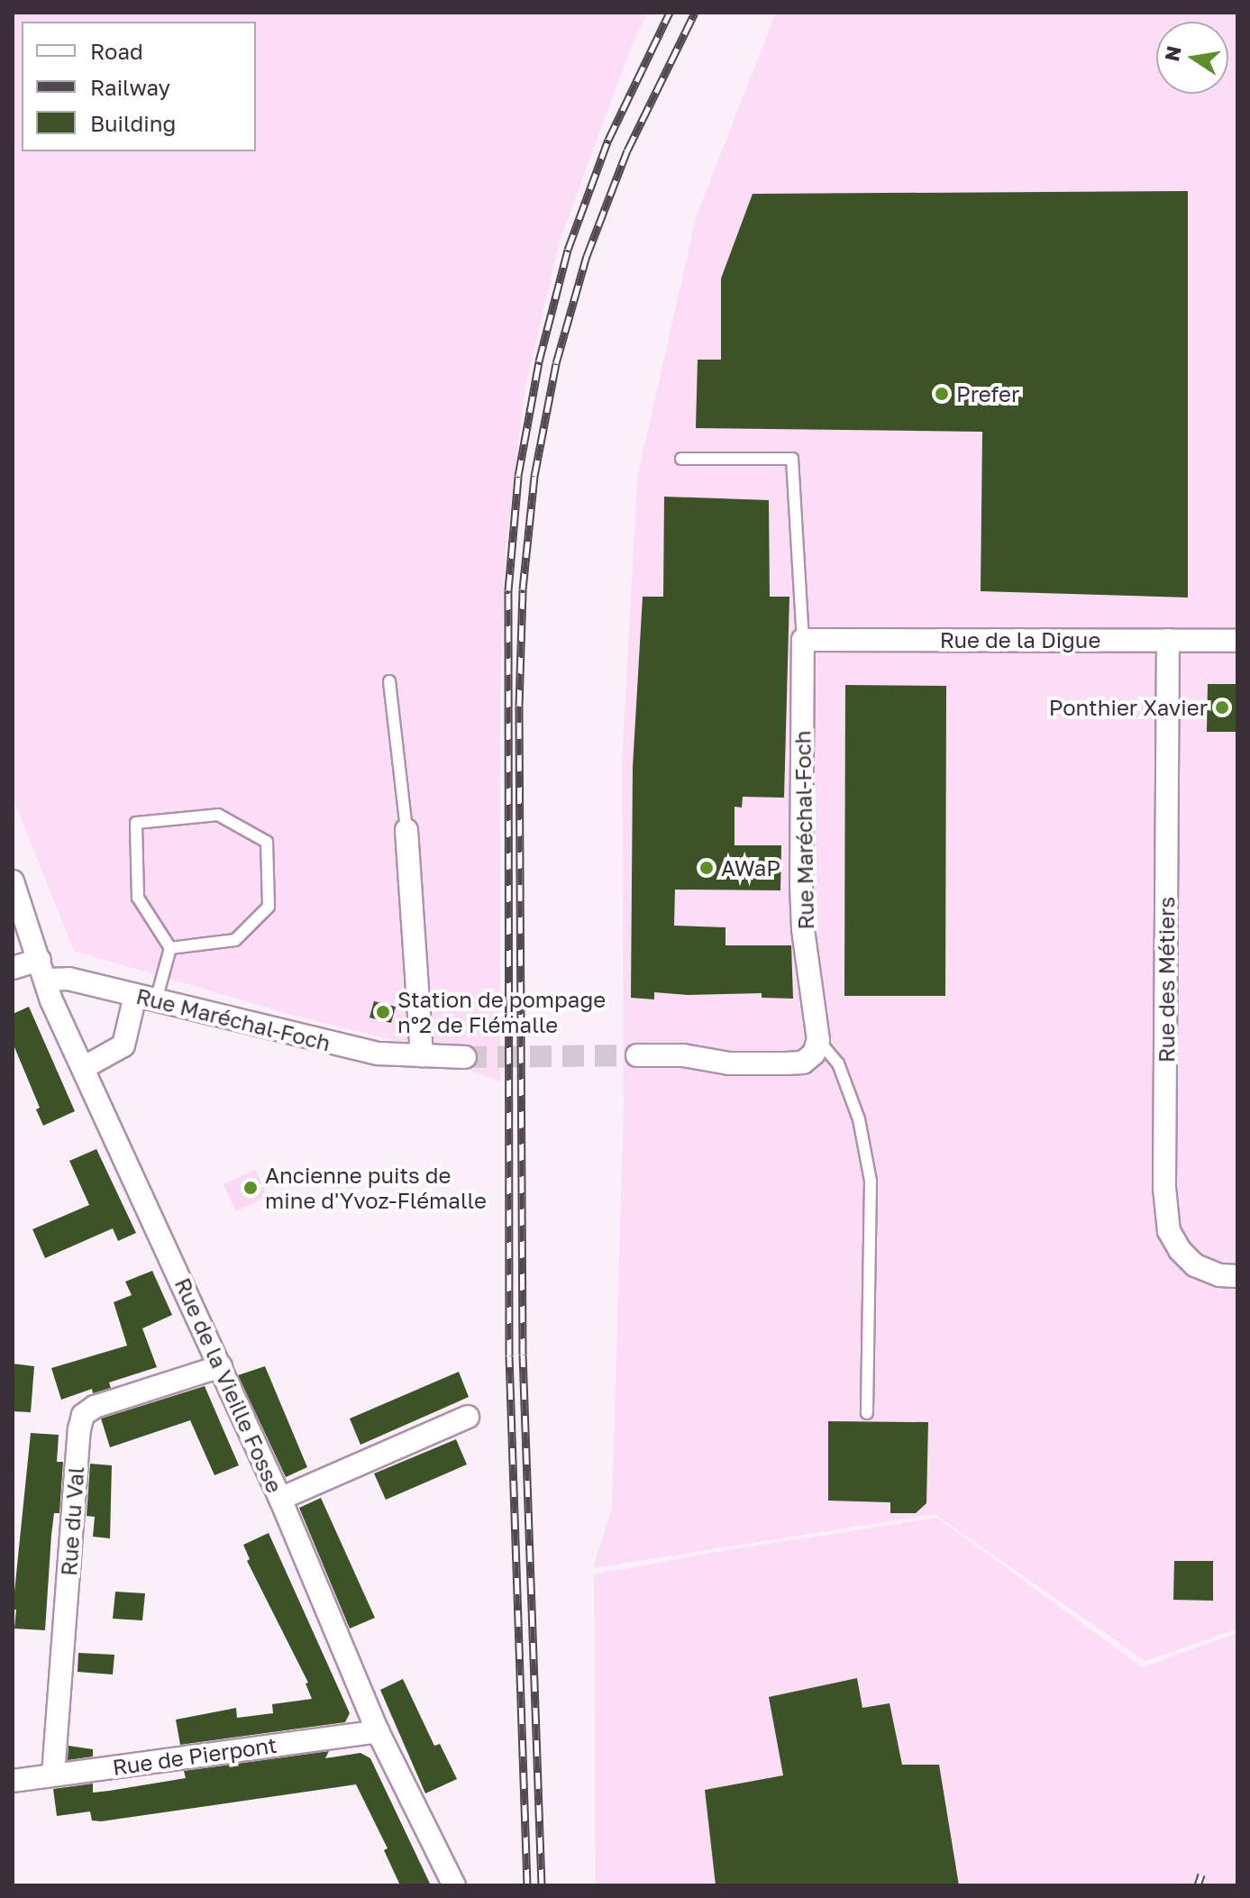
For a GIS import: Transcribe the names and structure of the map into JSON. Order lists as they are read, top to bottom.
{
  "streets": {
    "street": [
      "Rue de la Digue",
      "Rue Maréchal-Foch",
      "Rue des Métiers",
      "Rue de la Vieille Fosse",
      "Rue du Val",
      "Rue de Pierpont"
    ]
  },
  "crossings": [
    ["Rue de la Digue", "Rue Maréchal-Foch"],
    ["Rue de la Digue", "Rue des Métiers"],
    ["Rue Maréchal-Foch", "Rue de la Vieille Fosse"],
    ["Rue de la Vieille Fosse", "Rue du Val"],
    ["Rue de la Vieille Fosse", "Rue de Pierpont"],
    ["Rue du Val", "Rue de Pierpont"]
  ],
  "places": [
    "Prefer",
    "Ponthier Xavier",
    "AWaP",
    "Station de pompage n°2 de Flémalle",
    "Ancienne puits de mine d'Yvoz-Flémalle"
  ],
  "legend": ["Road", "Railway", "Building"],
  "north": "left"
}
